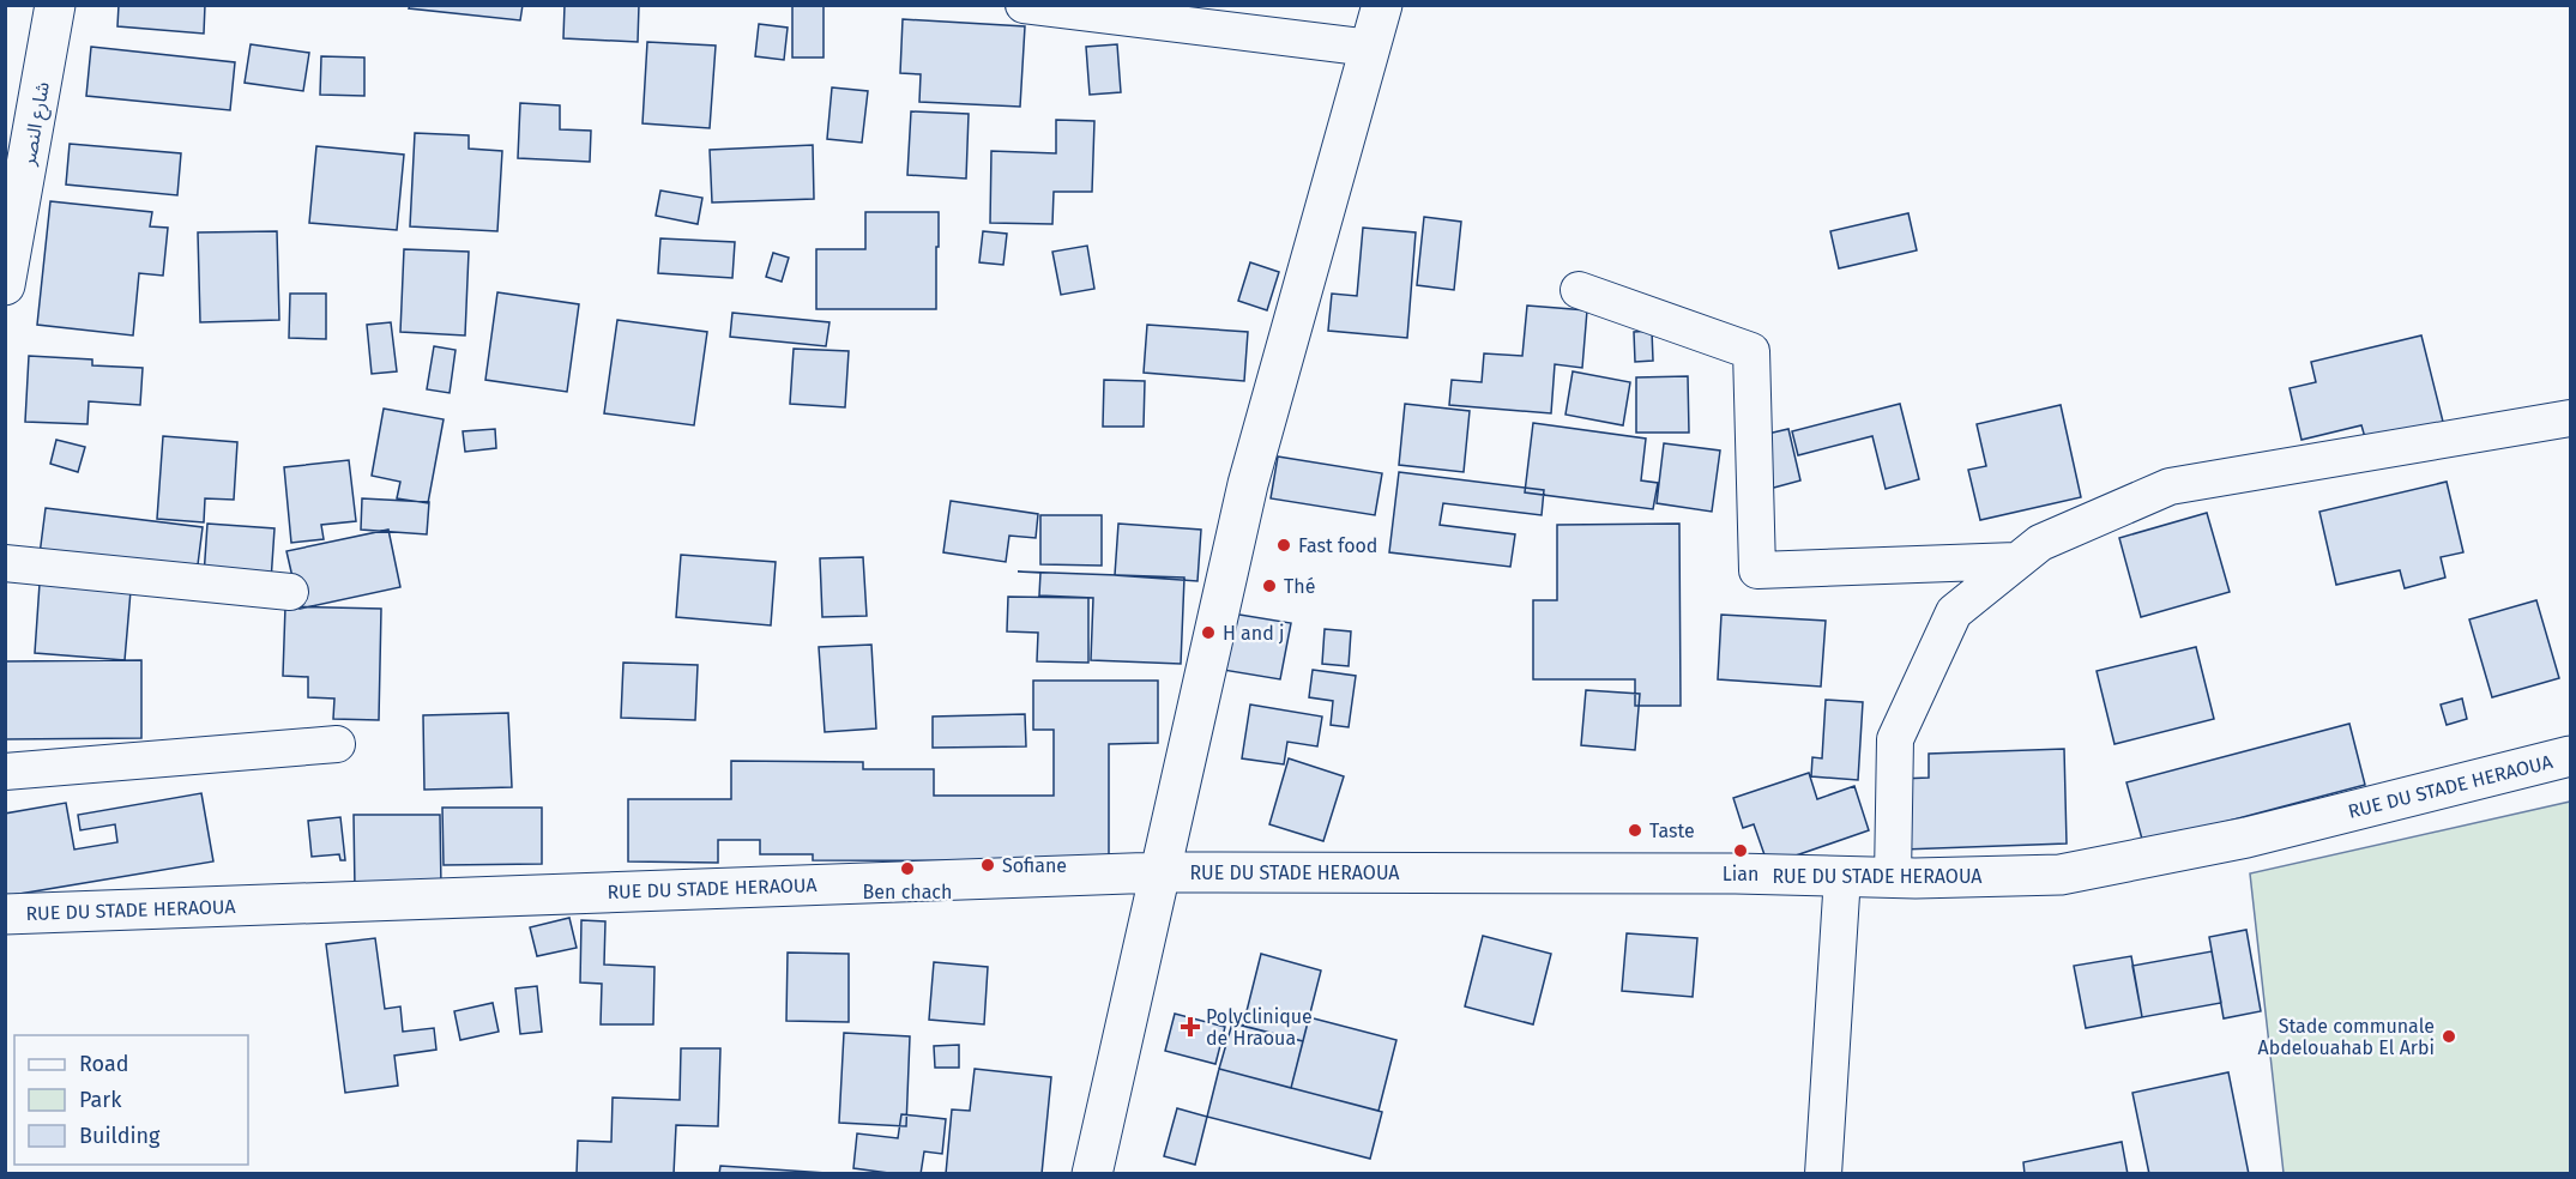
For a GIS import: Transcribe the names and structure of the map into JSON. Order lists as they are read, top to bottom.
{
  "streets": {
    "street": ["شارع النصر", "RUE DU STADE HERAOUA"]
  },
  "places": {
    "other": [
      "Fast food",
      "Thé",
      "H and j",
      "Taste",
      "Lian",
      "Sofiane",
      "Ben chach",
      "Stade communale Abdelouahab El Arbi"
    ],
    "health": ["Polyclinique de Hraoua"]
  },
  "legend": ["Road", "Park", "Building"]
}
